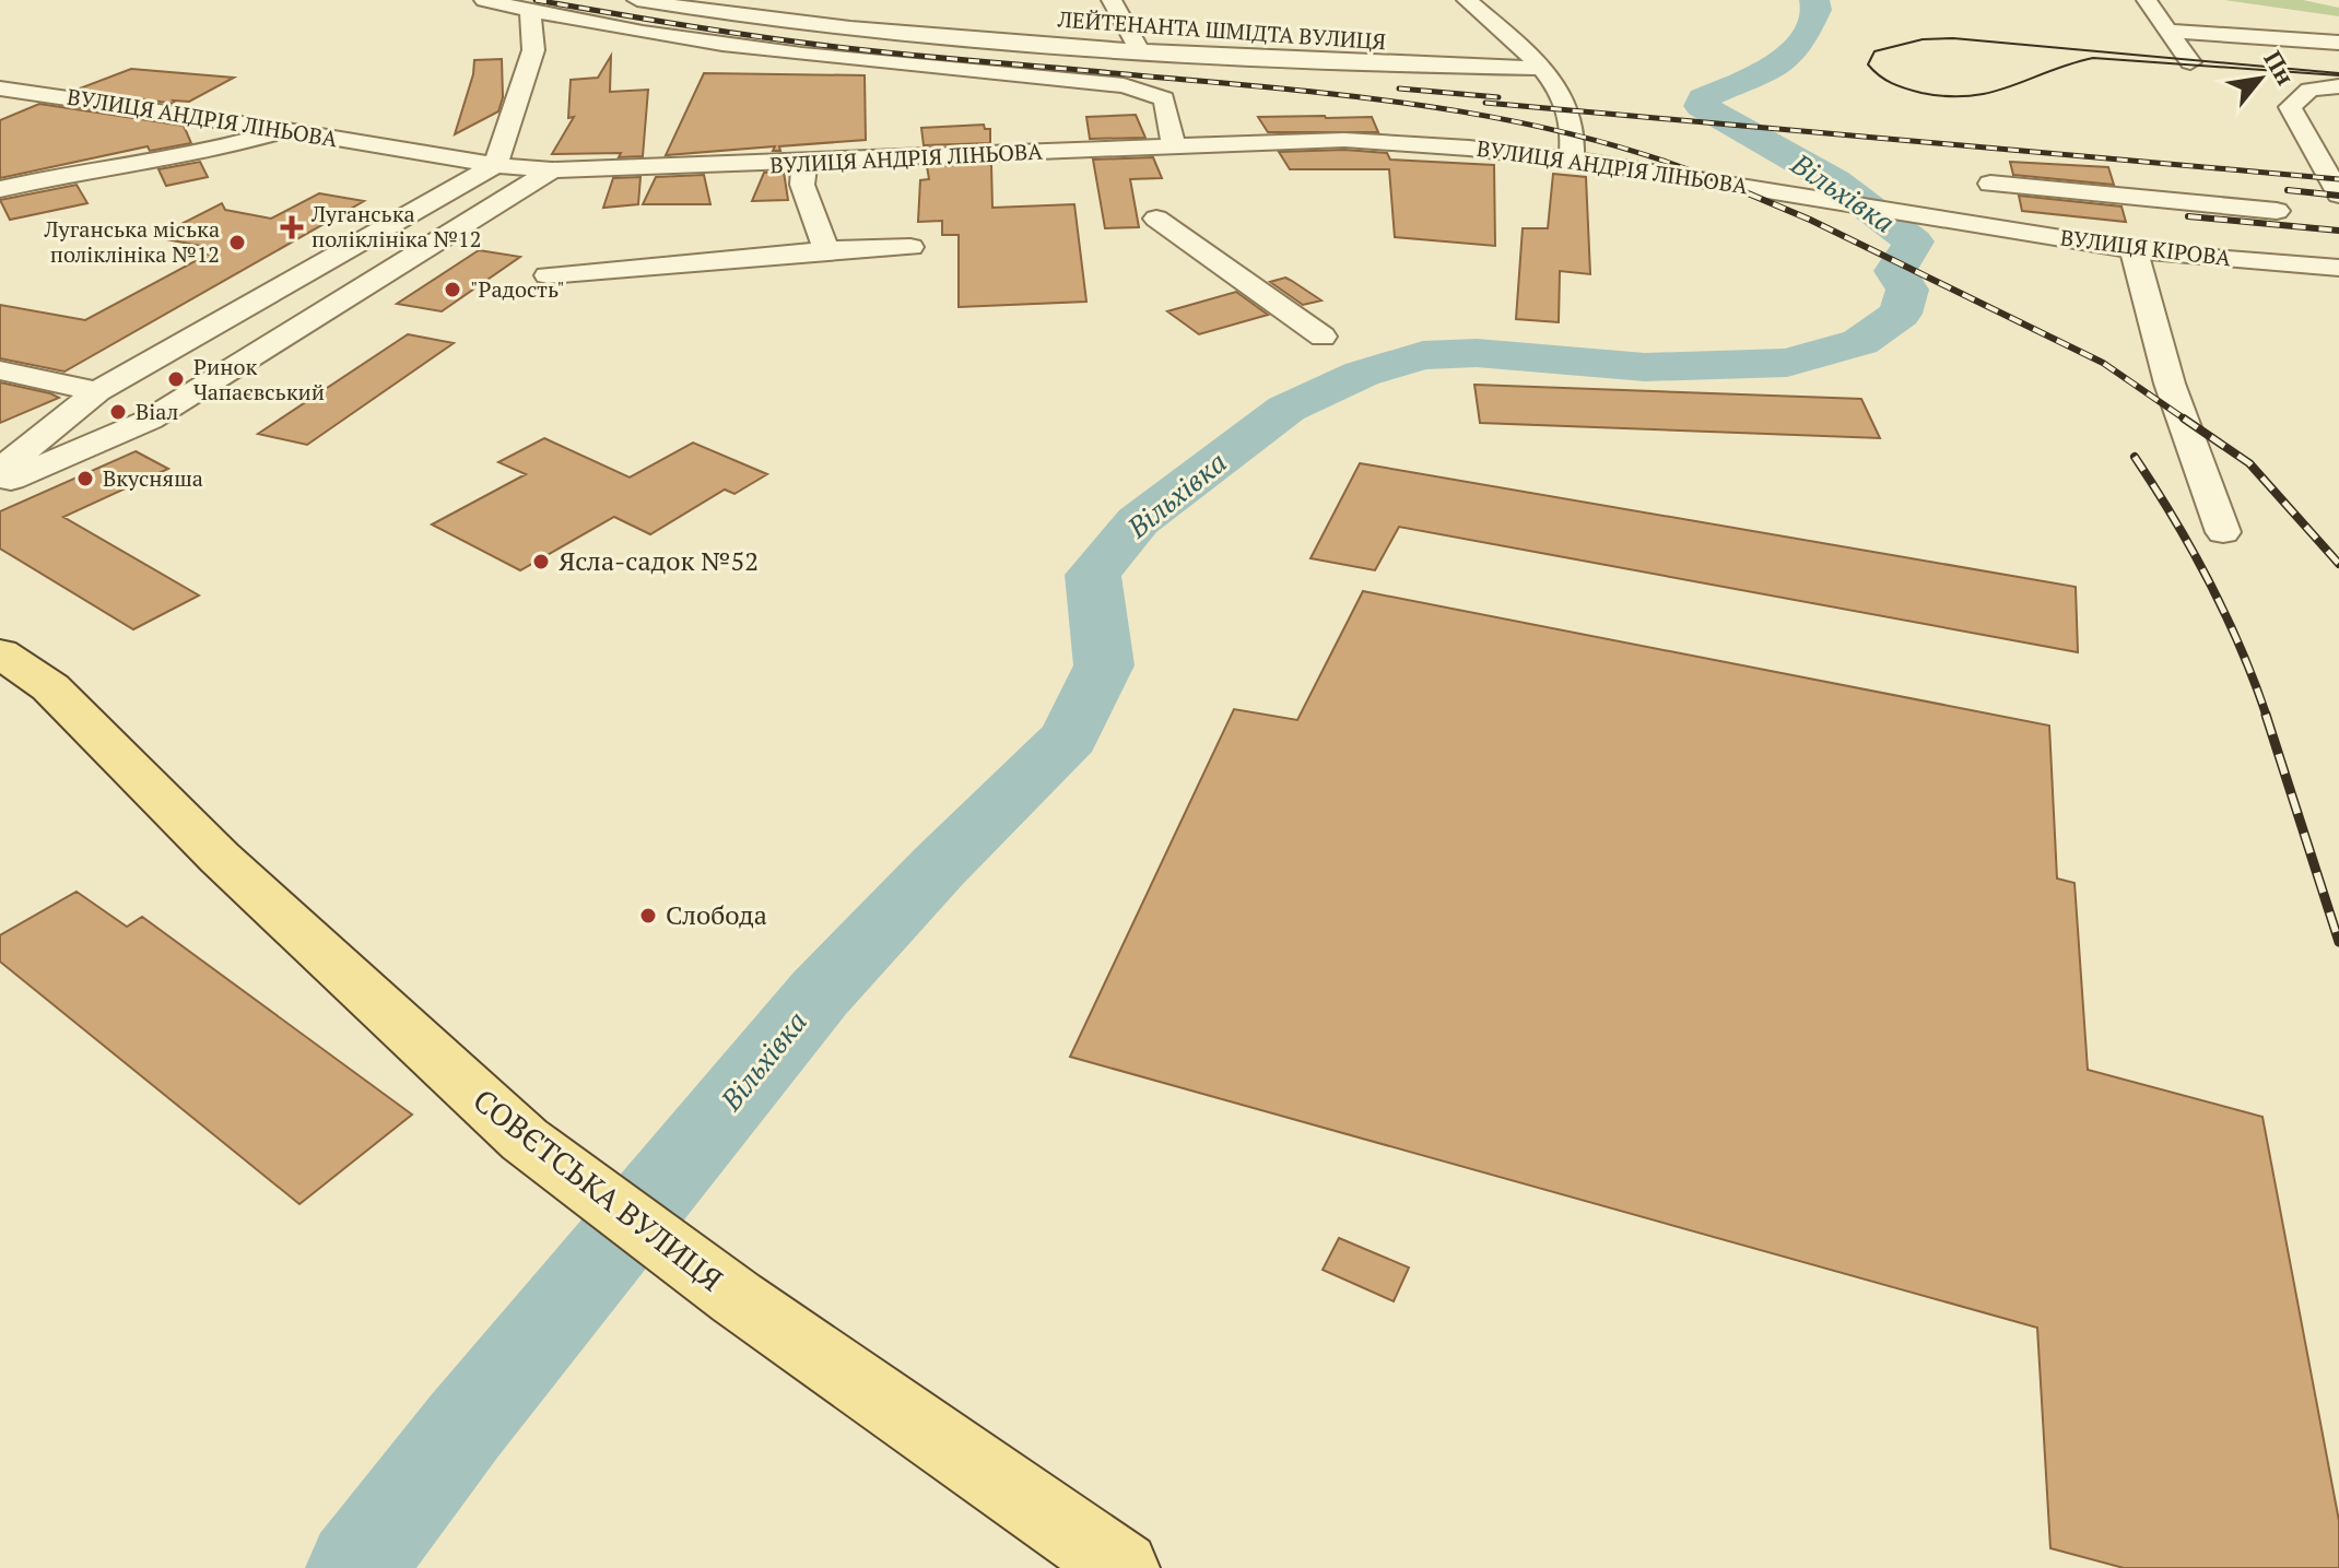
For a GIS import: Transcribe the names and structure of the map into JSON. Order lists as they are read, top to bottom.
{
  "streets": {
    "main road": ["СОВЄТСЬКА ВУЛИЦЯ"],
    "street": ["ЛЕЙТЕНАНТА ШМІДТА ВУЛИЦЯ", "ВУЛИЦЯ АНДРІЯ ЛІНЬОВА", "ВУЛИЦЯ КІРОВА"]
  },
  "crossings": [
    ["ВУЛИЦЯ АНДРІЯ ЛІНЬОВА", "ВУЛИЦЯ КІРОВА"]
  ],
  "water": ["Вільхівка"],
  "places": {
    "health": ["Луганська поліклініка №12"],
    "other": [
      "Луганська міська поліклініка №12",
      "\"Радость\"",
      "Ринок Чапаєвський",
      "Віал",
      "Вкусняша",
      "Ясла-садок №52",
      "Слобода"
    ]
  },
  "north": "top right"
}
